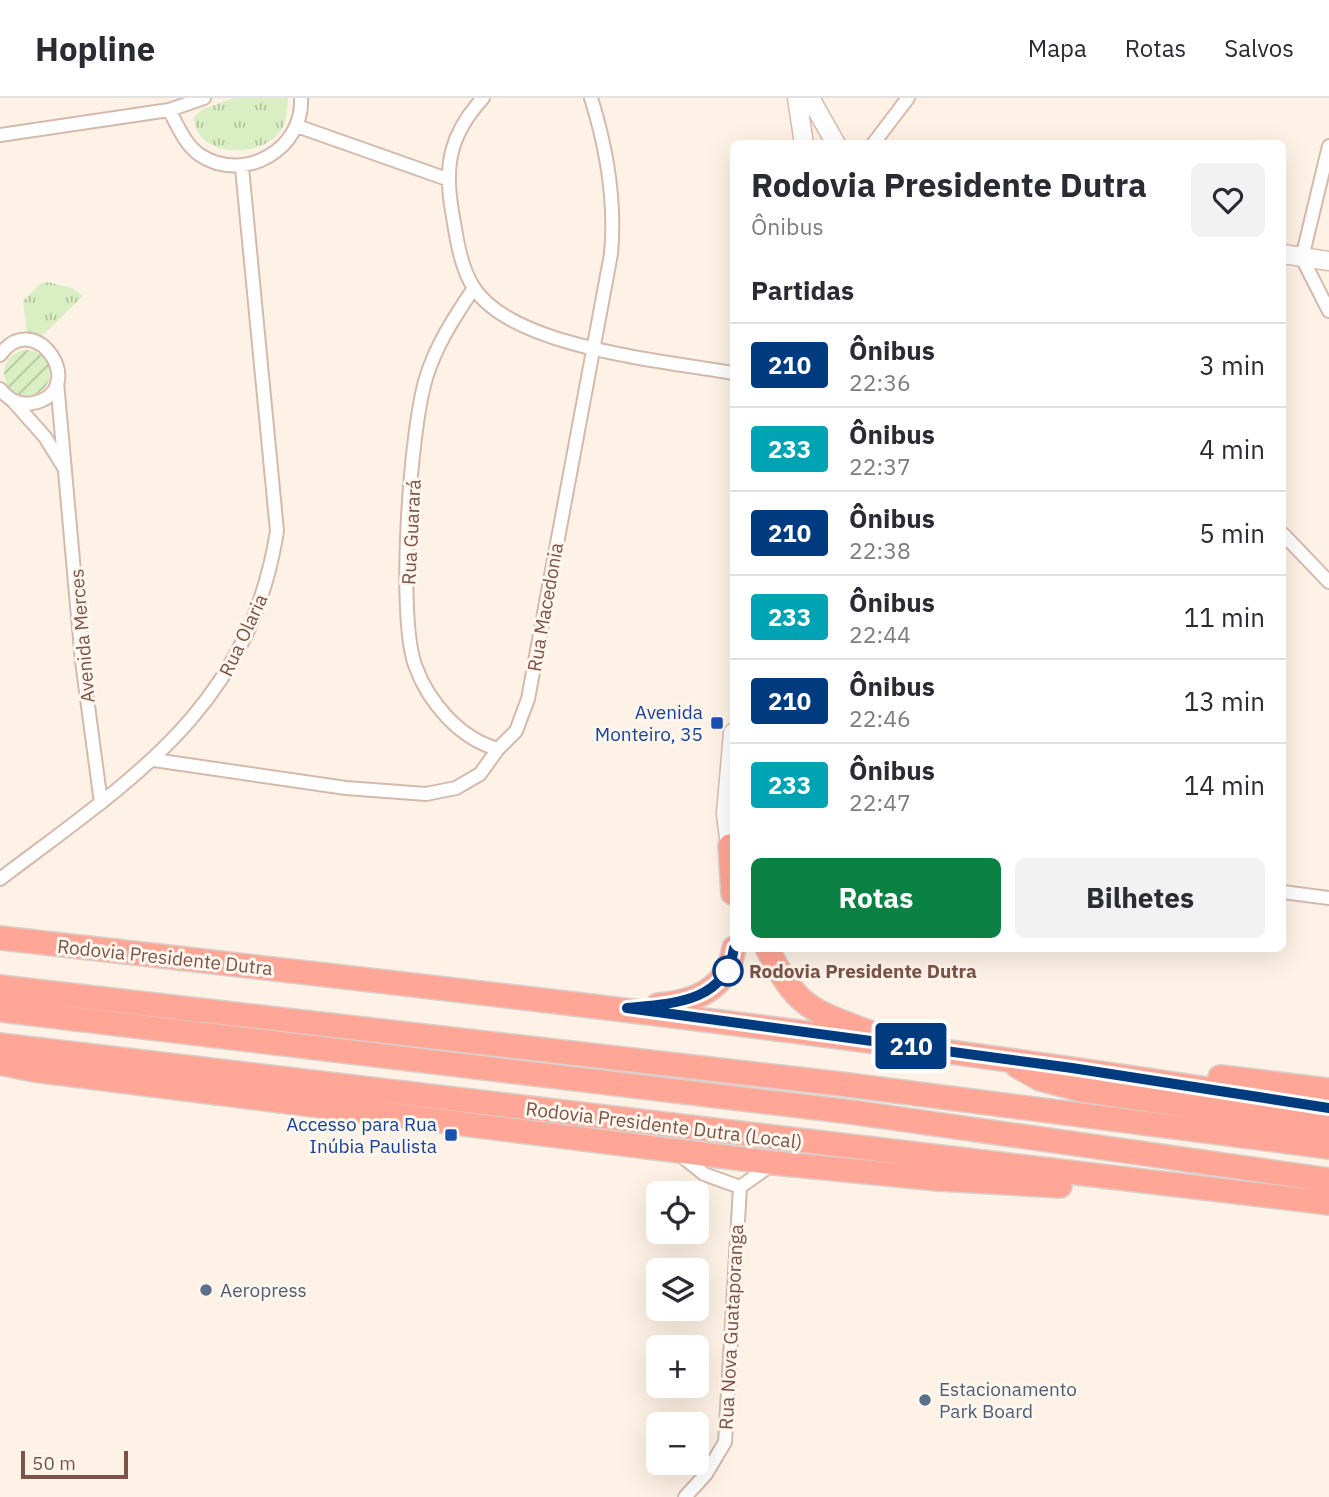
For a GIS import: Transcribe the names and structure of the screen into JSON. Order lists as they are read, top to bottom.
{
  "streets": {
    "highway": ["Rodovia Presidente Dutra", "Rodovia Presidente Dutra (Local)"],
    "street": [
      "Rua Guarará",
      "Rua Macedonia",
      "Rua Olaria",
      "Avenida Merces",
      "Rua Nova Guataporanga"
    ]
  },
  "crossings": [
    ["Rua Guarará", "Rua Macedonia"],
    ["Rua Macedonia", "Rua Olaria"],
    ["Rua Olaria", "Avenida Merces"]
  ],
  "places": {
    "transit": ["Avenida Monteiro, 35", "Accesso para Rua Inúbia Paulista"],
    "other": ["Rodovia Presidente Dutra", "Aeropress", "Estacionamento Park Board"]
  },
  "lines": ["bus line 210"],
  "scale_bar": "50 m",
  "page": {
    "header": "Hopline",
    "nav": ["Mapa", "Rotas", "Salvos"],
    "on_map": "210",
    "heading": [
      ["Rodovia Presidente Dutra", "Ônibus"],
      "Partidas"
    ],
    "list": [
      {
        "mark": "210",
        "name": "Ônibus",
        "note": "22:36",
        "value": "3 min"
      },
      {
        "mark": "233",
        "name": "Ônibus",
        "note": "22:37",
        "value": "4 min"
      },
      {
        "mark": "210",
        "name": "Ônibus",
        "note": "22:38",
        "value": "5 min"
      },
      {
        "mark": "233",
        "name": "Ônibus",
        "note": "22:44",
        "value": "11 min"
      },
      {
        "mark": "210",
        "name": "Ônibus",
        "note": "22:46",
        "value": "13 min"
      },
      {
        "mark": "233",
        "name": "Ônibus",
        "note": "22:47",
        "value": "14 min"
      }
    ],
    "buttons": ["Rotas", "Bilhetes"],
    "map_buttons": ["+", "−"],
    "scale": "50 m"
  }
}
